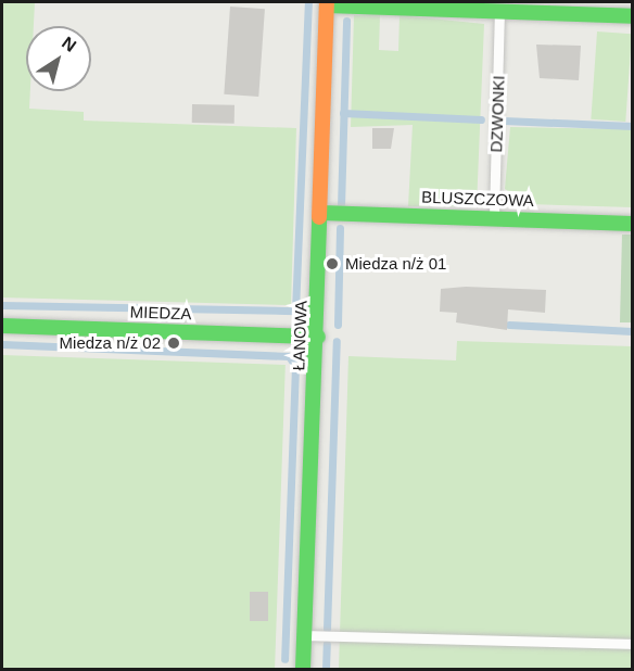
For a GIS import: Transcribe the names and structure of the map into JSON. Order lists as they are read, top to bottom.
{
  "streets": {
    "street": ["BLUSZCZOWA", "MIEDZA", "ŁANOWA"],
    "lane": ["DZWONKI"]
  },
  "crossings": [
    ["DZWONKI", "BLUSZCZOWA"],
    ["BLUSZCZOWA", "ŁANOWA"],
    ["MIEDZA", "ŁANOWA"]
  ],
  "places": ["Miedza n/ż 01", "Miedza n/ż 02"],
  "north": "top right"
}
